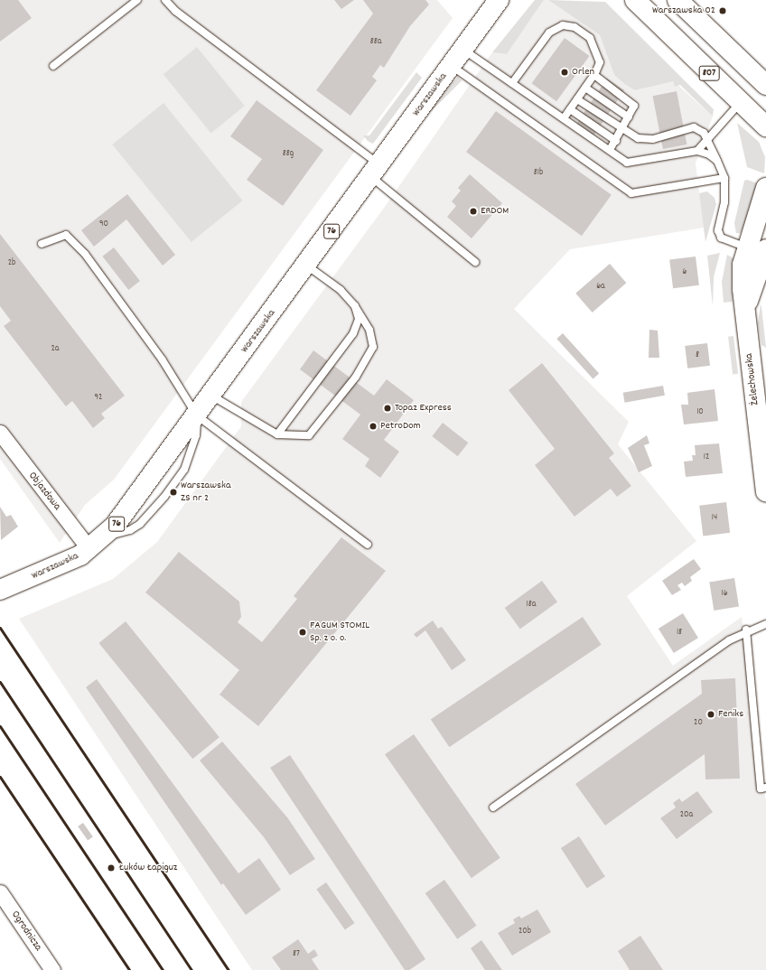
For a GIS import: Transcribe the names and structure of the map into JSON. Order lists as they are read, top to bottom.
{
  "streets": {
    "main road": [
      "807",
      "Warszawska",
      "76",
      "Żelechowska"
    ],
    "street": ["Objazdowa", "Ogrodnicza"]
  },
  "crossings": [
    ["Warszawska", "Objazdowa"]
  ],
  "places": [
    "Warszawska 02",
    "Orlen",
    "ERDOM",
    "Topaz Express",
    "PetroDom",
    "Warszawska ZS nr 2",
    "FAGUM STOMIL Sp. z o. o.",
    "Feniks",
    "Łuków Łapiguz"
  ],
  "house_numbers": [
    "88a",
    "88g",
    "81b",
    "90",
    "2b",
    "6",
    "6a",
    "2a",
    "8",
    "92",
    "10",
    "12",
    "14",
    "16",
    "18a",
    "18",
    "20",
    "20a",
    "20b",
    "87"
  ]
}
